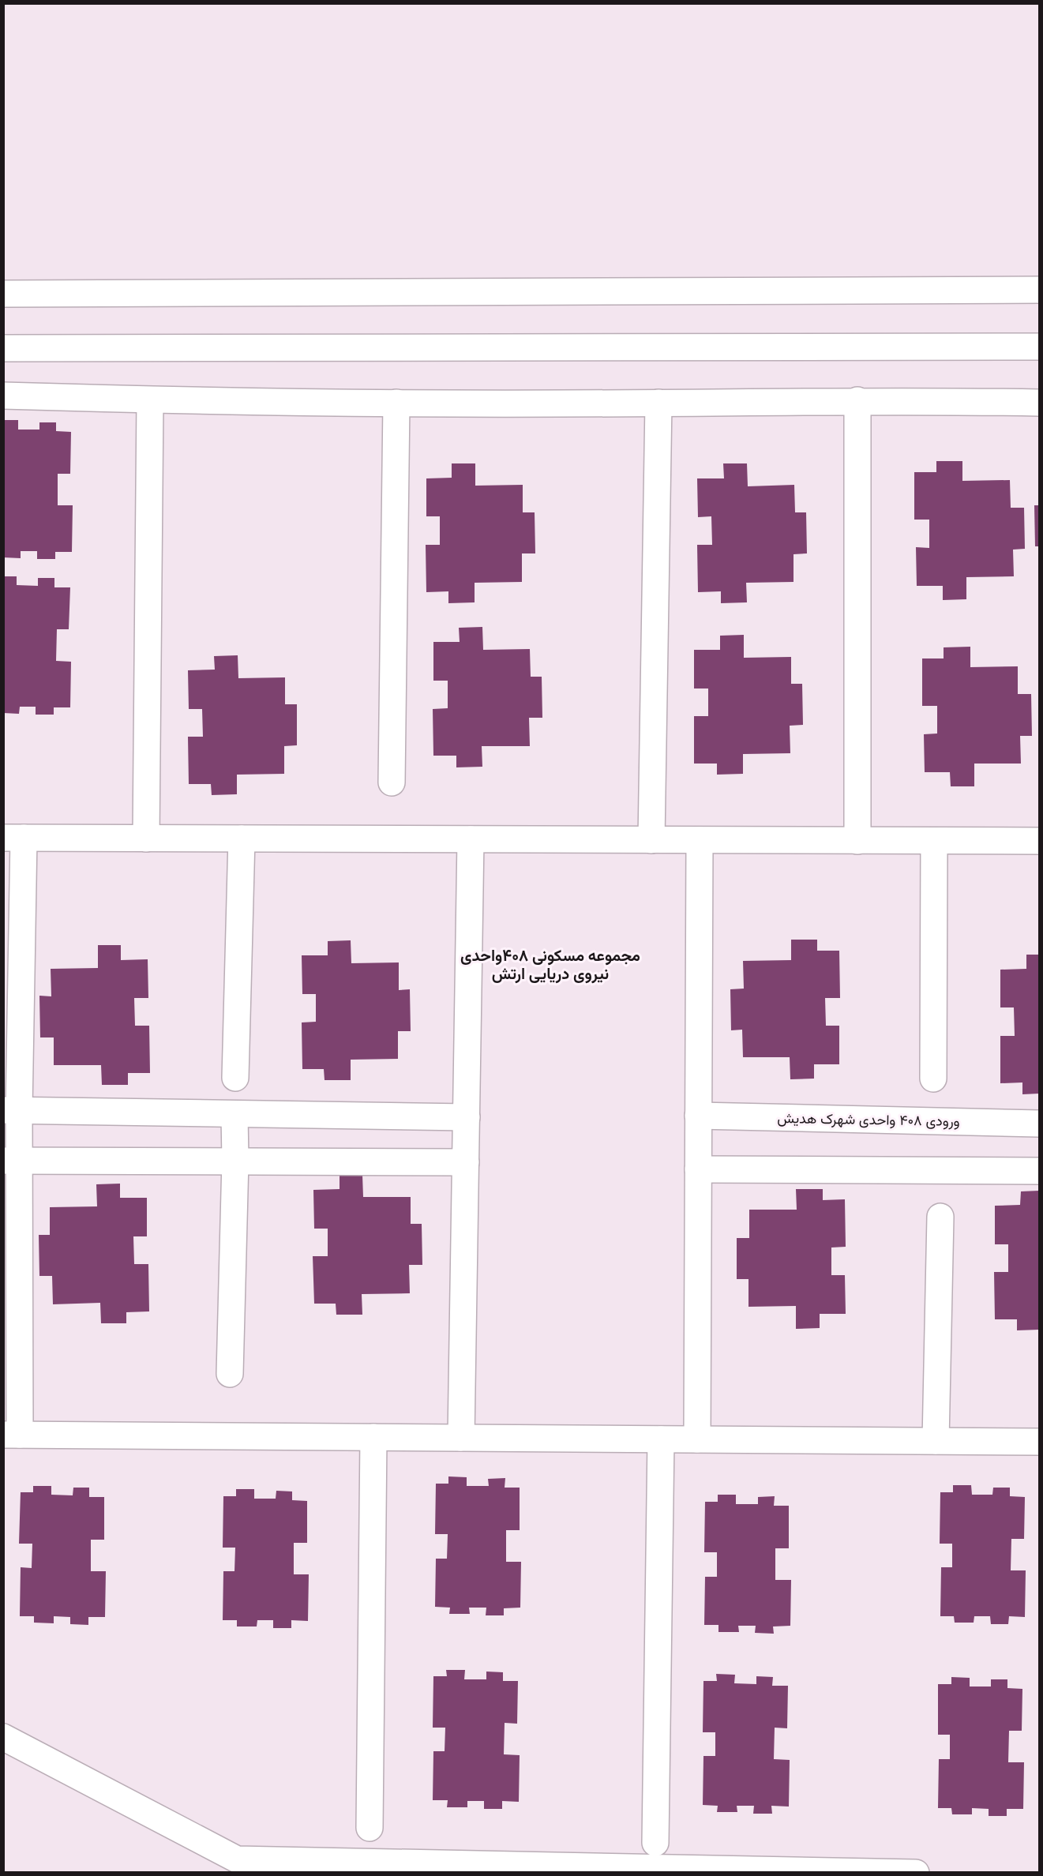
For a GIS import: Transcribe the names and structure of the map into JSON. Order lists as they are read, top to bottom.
{
  "streets": {
    "street": ["ورودی ۴۰۸ واحدی شهرک هدیش"]
  },
  "districts": ["مجموعه مسکونی ۴۰۸واحدی نیروی دریایی ارتش"]
}
